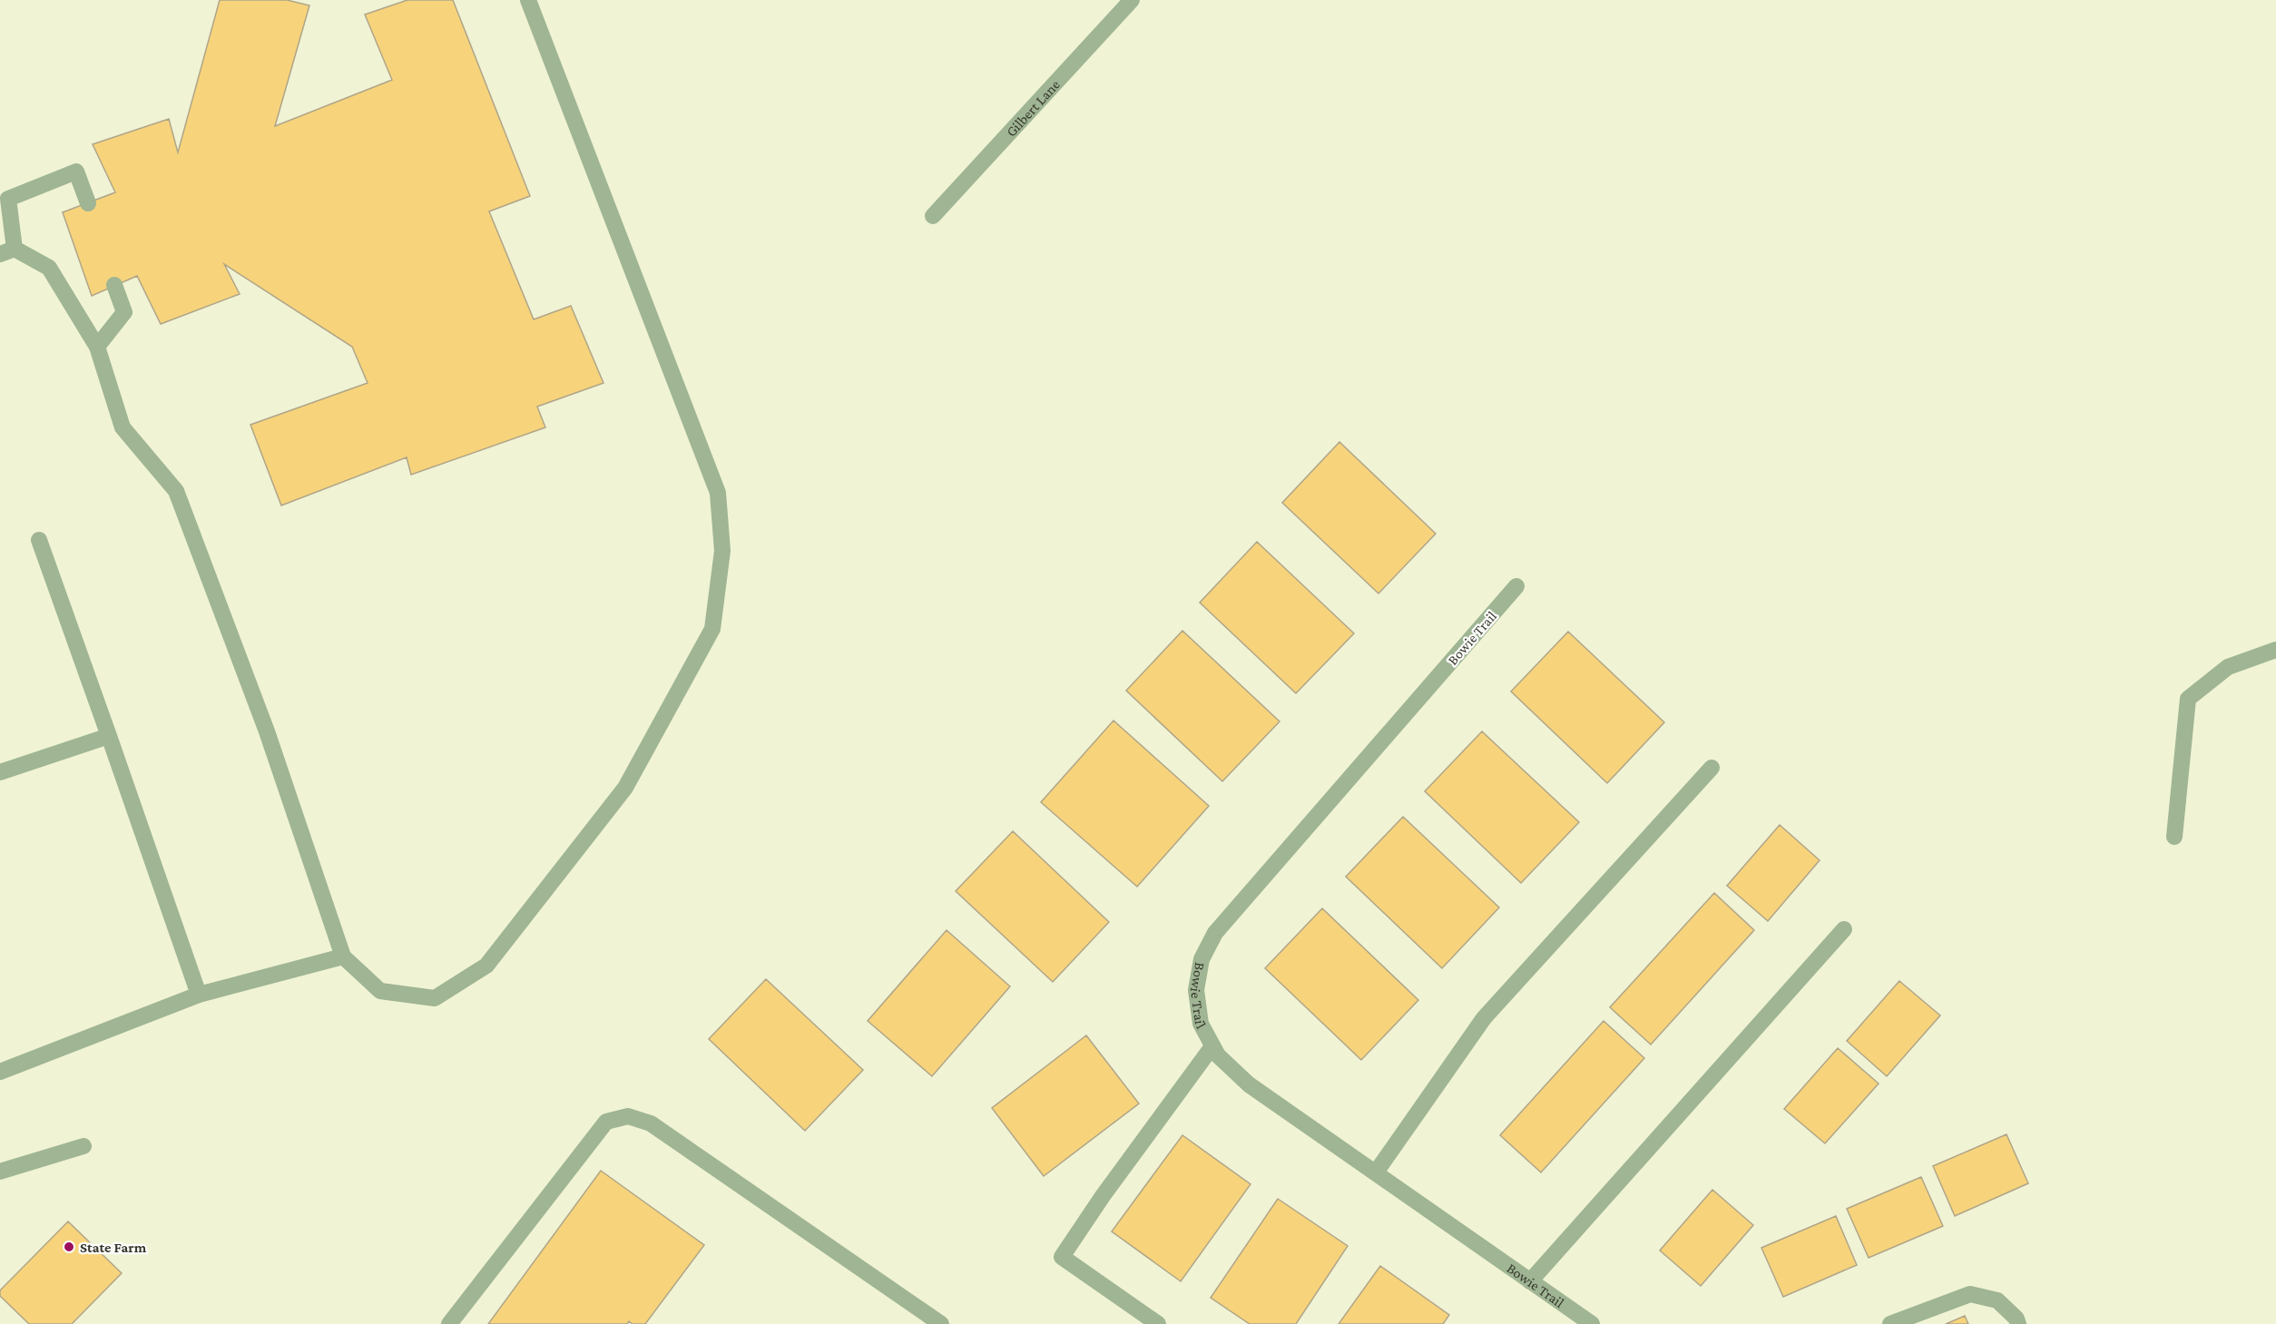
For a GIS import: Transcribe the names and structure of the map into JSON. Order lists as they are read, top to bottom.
{
  "streets": {
    "street": ["Gilbert Lane", "Bowie Trail"]
  },
  "places": ["State Farm"]
}
